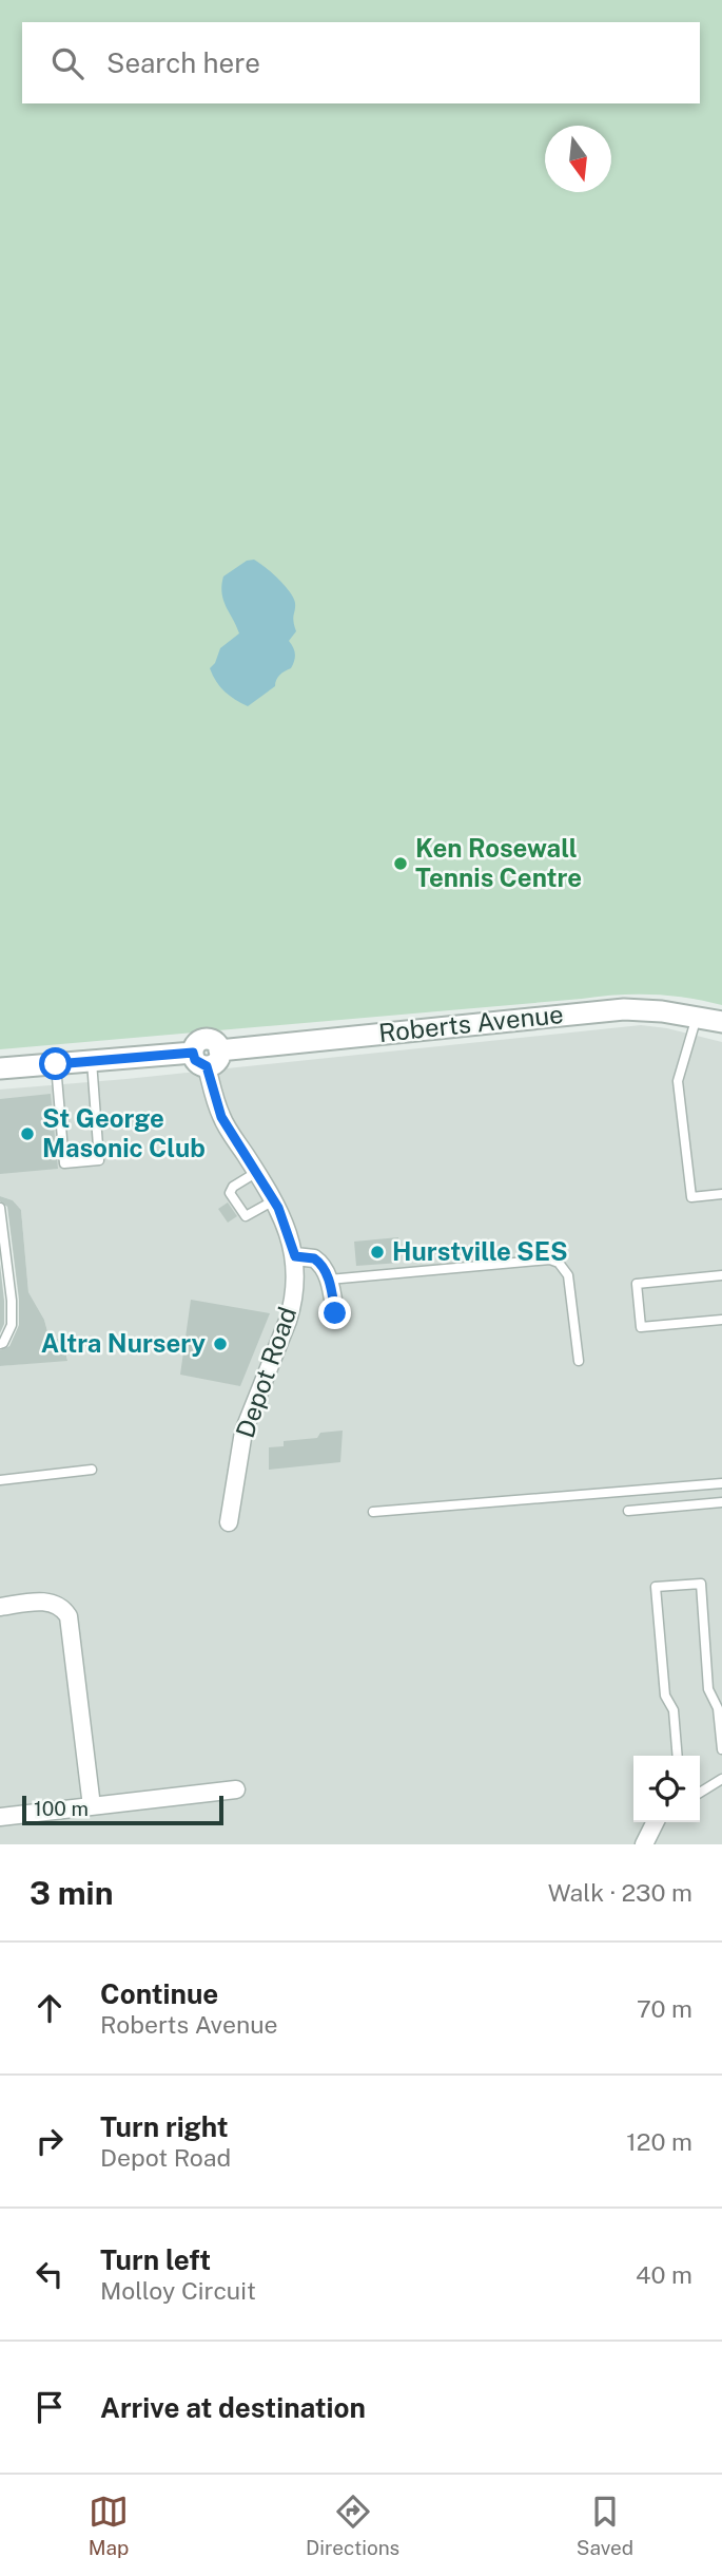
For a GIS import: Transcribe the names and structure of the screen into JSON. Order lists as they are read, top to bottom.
{
  "streets": {
    "street": ["Roberts Avenue", "Depot Road"]
  },
  "crossings": [
    ["Roberts Avenue", "Depot Road"]
  ],
  "places": [
    "Ken Rosewall Tennis Centre",
    "St George Masonic Club",
    "Hurstville SES",
    "Altra Nursery"
  ],
  "scale_bar": "100 m",
  "north": "bottom",
  "page": {
    "search": "Search here",
    "scale": "100 m",
    "heading": ["3 min", "Walk · 230 m"],
    "list": [
      ["Continue", "Roberts Avenue", "70 m"],
      ["Turn right", "Depot Road", "120 m"],
      ["Turn left", "Molloy Circuit", "40 m"],
      "Arrive at destination"
    ],
    "nav": ["Map", "Directions", "Saved"]
  }
}
